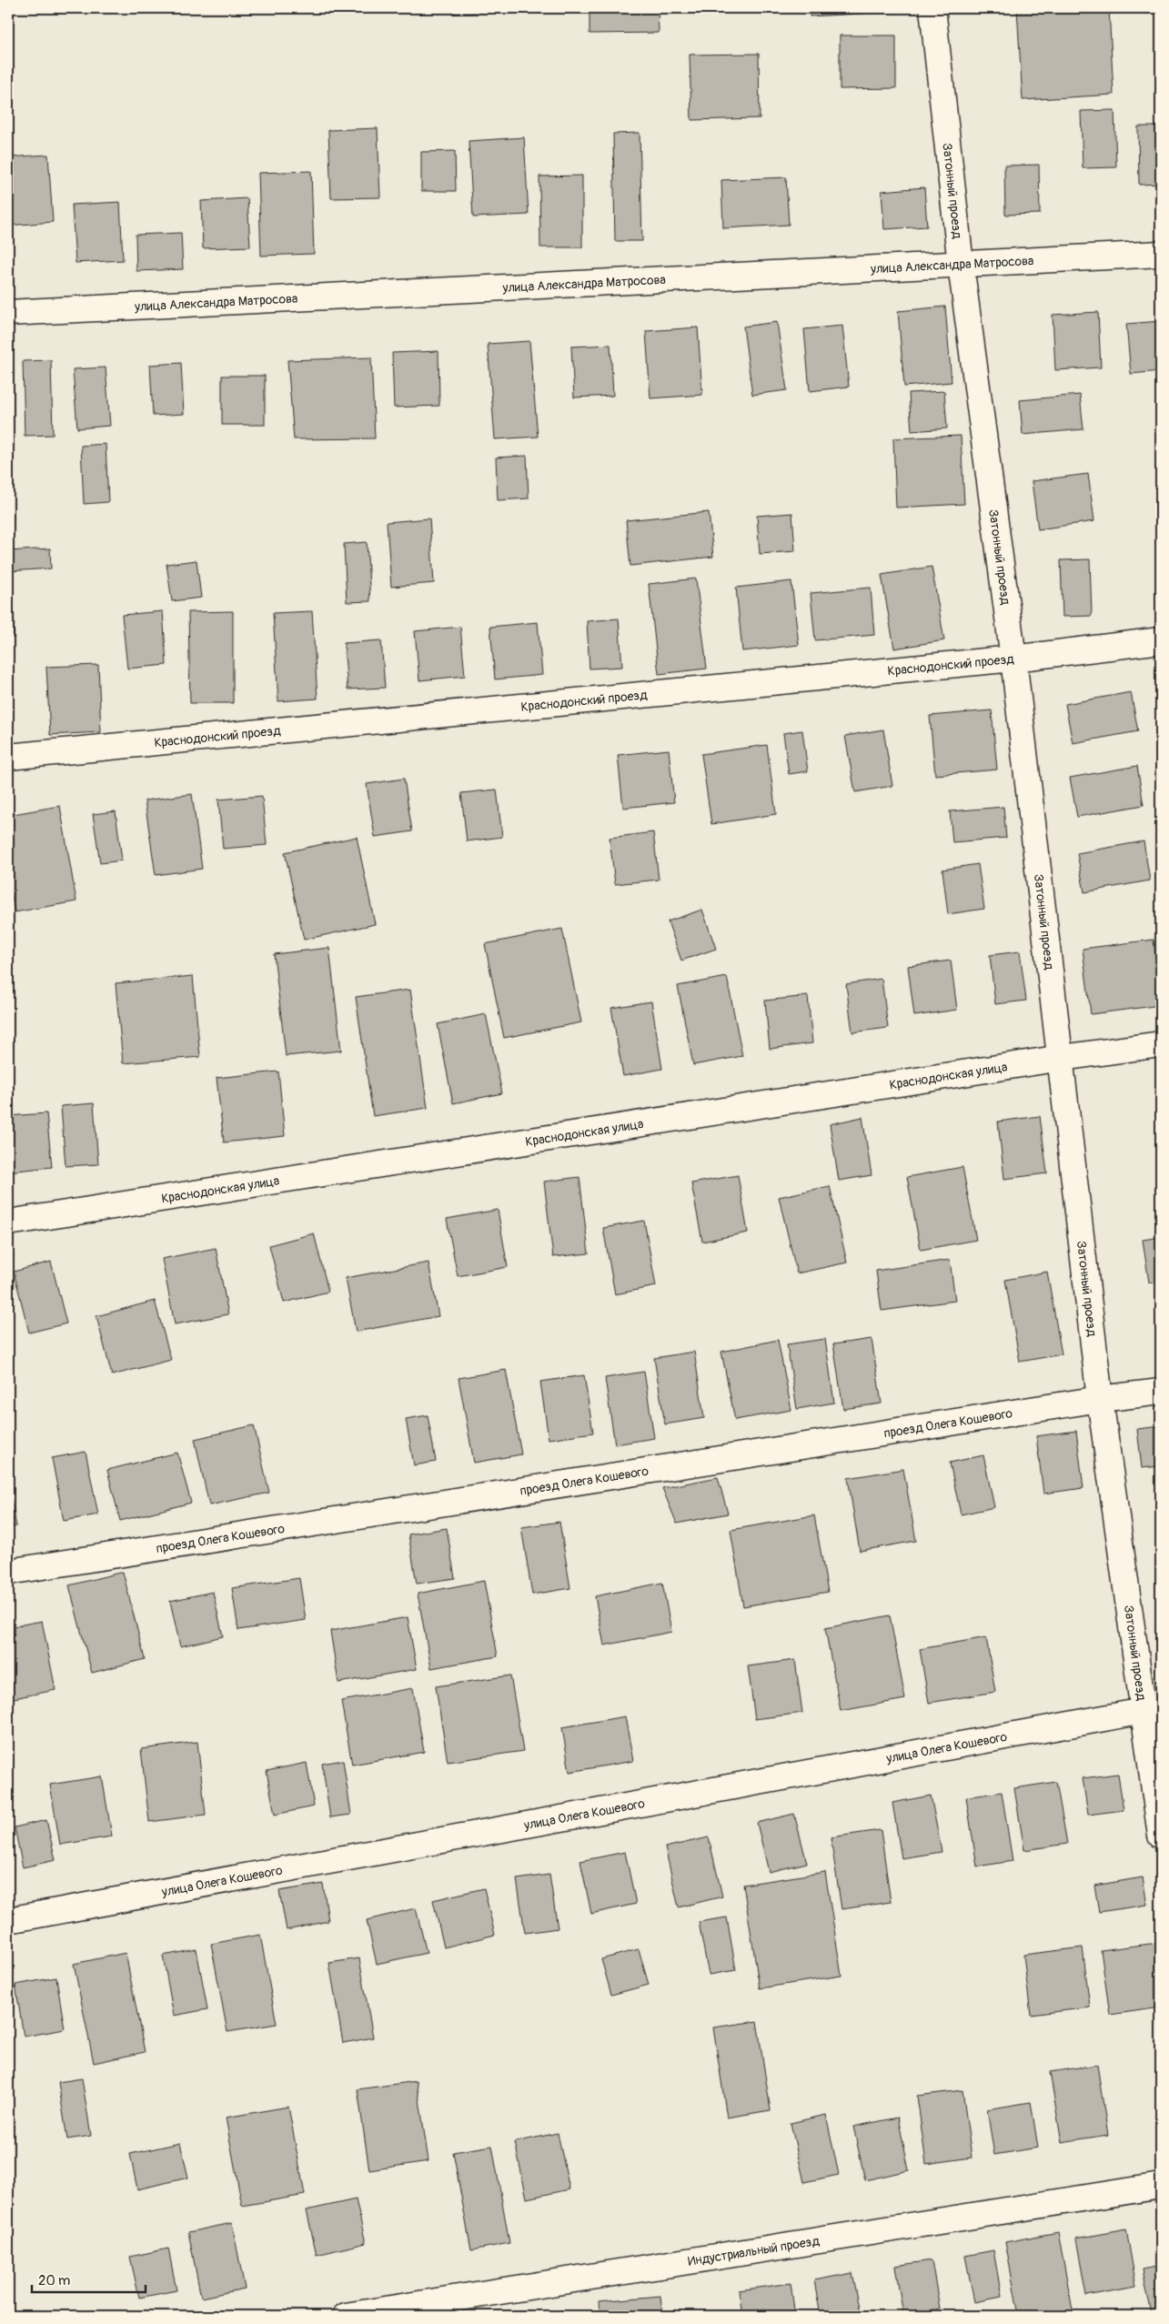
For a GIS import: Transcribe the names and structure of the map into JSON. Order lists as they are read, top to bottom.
{
  "streets": {
    "street": [
      "Затонный проезд",
      "улица Александра Матросова",
      "Краснодонский проезд",
      "Краснодонская улица",
      "проезд Олега Кошевого",
      "улица Олега Кошевого",
      "Индустриальный проезд"
    ]
  },
  "crossings": [
    ["Затонный проезд", "улица Александра Матросова"],
    ["Затонный проезд", "Краснодонский проезд"],
    ["Затонный проезд", "Краснодонская улица"],
    ["Затонный проезд", "проезд Олега Кошевого"],
    ["Затонный проезд", "улица Олега Кошевого"]
  ],
  "scale_bar": "20 m"
}
